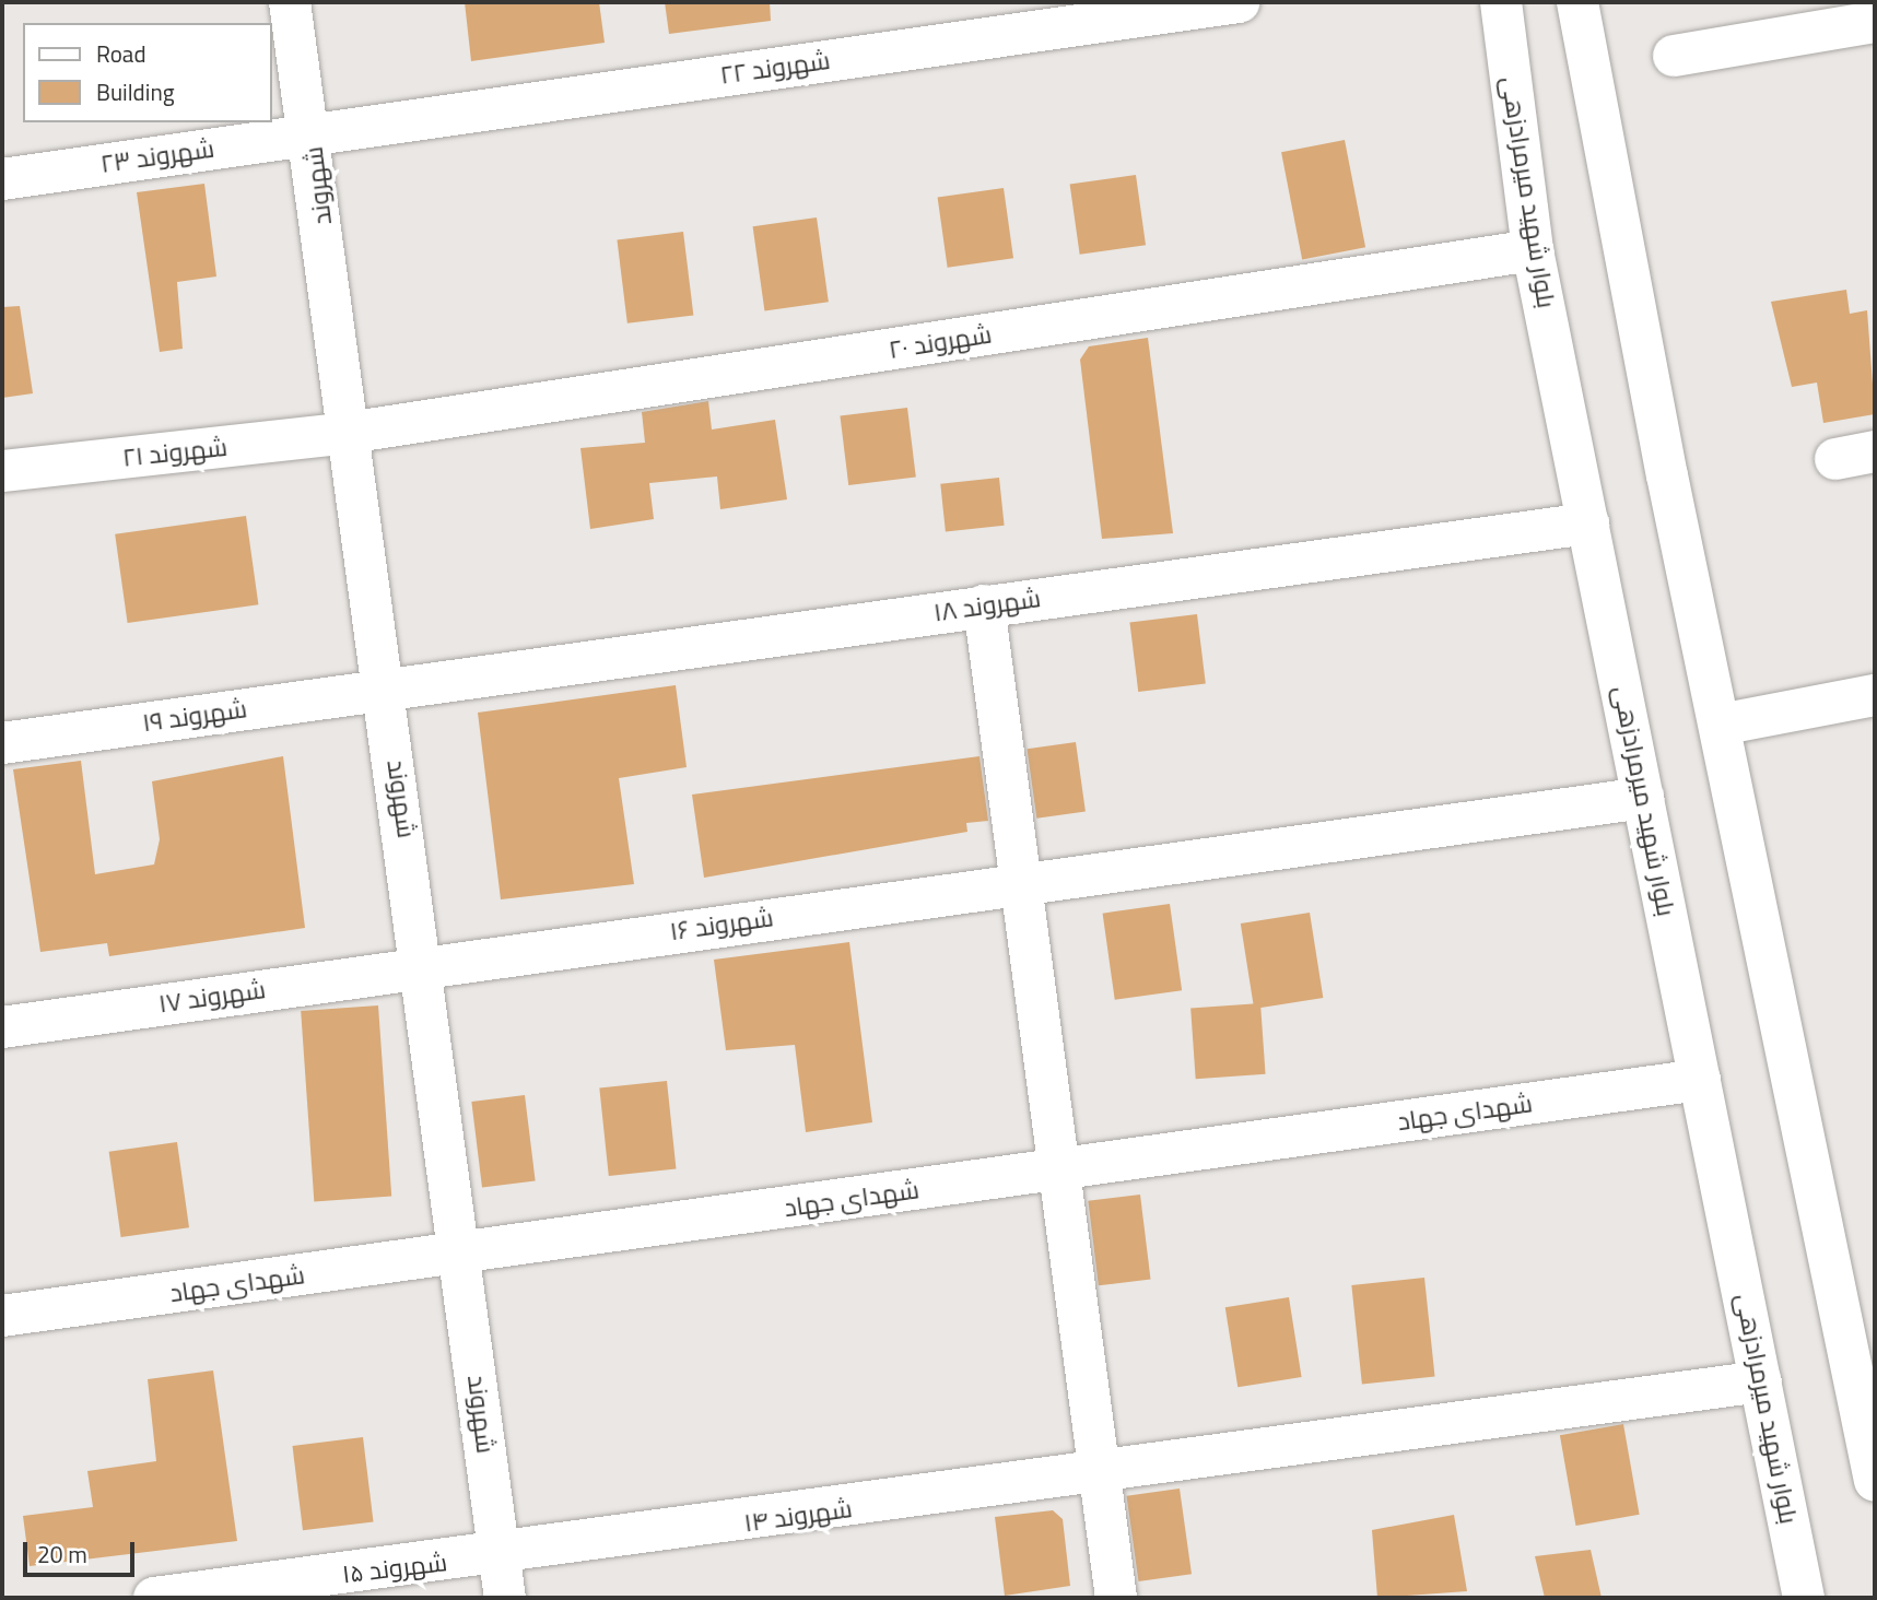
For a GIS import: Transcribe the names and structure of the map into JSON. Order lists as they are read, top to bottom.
{
  "streets": {
    "street": [
      "شهروند ۲۲",
      "شهروند ۲۳",
      "شهروند",
      "بلوار شهید میرمرادزهی",
      "شهروند ۲۰",
      "شهروند ۲۱",
      "شهروند ۱۸",
      "شهروند ۱۹",
      "شهروند ۱۶",
      "شهروند ۱۷",
      "شهدای جهاد",
      "شهروند ۱۴",
      "شهروند ۱۵"
    ]
  },
  "crossings": [
    ["شهروند ۲۲", "شهروند ۲۳"],
    ["شهروند ۲۲", "شهروند"],
    ["شهروند ۲۳", "شهروند"],
    ["شهروند", "شهروند ۲۰"],
    ["شهروند", "شهروند ۲۱"],
    ["شهروند", "شهروند ۱۸"],
    ["شهروند", "شهروند ۱۹"],
    ["شهروند", "شهروند ۱۶"],
    ["شهروند", "شهروند ۱۷"],
    ["شهروند", "شهدای جهاد"],
    ["شهروند", "شهروند ۱۴"],
    ["شهروند", "شهروند ۱۵"],
    ["بلوار شهید میرمرادزهی", "شهروند ۲۰"],
    ["بلوار شهید میرمرادزهی", "شهروند ۱۸"],
    ["بلوار شهید میرمرادزهی", "شهروند ۱۶"],
    ["بلوار شهید میرمرادزهی", "شهدای جهاد"],
    ["بلوار شهید میرمرادزهی", "شهروند ۱۴"],
    ["شهروند ۲۰", "شهروند ۲۱"],
    ["شهروند ۱۸", "شهروند ۱۹"],
    ["شهروند ۱۶", "شهروند ۱۷"],
    ["شهروند ۱۴", "شهروند ۱۵"]
  ],
  "legend": ["Road", "Building"],
  "scale_bar": "20 m"
}
